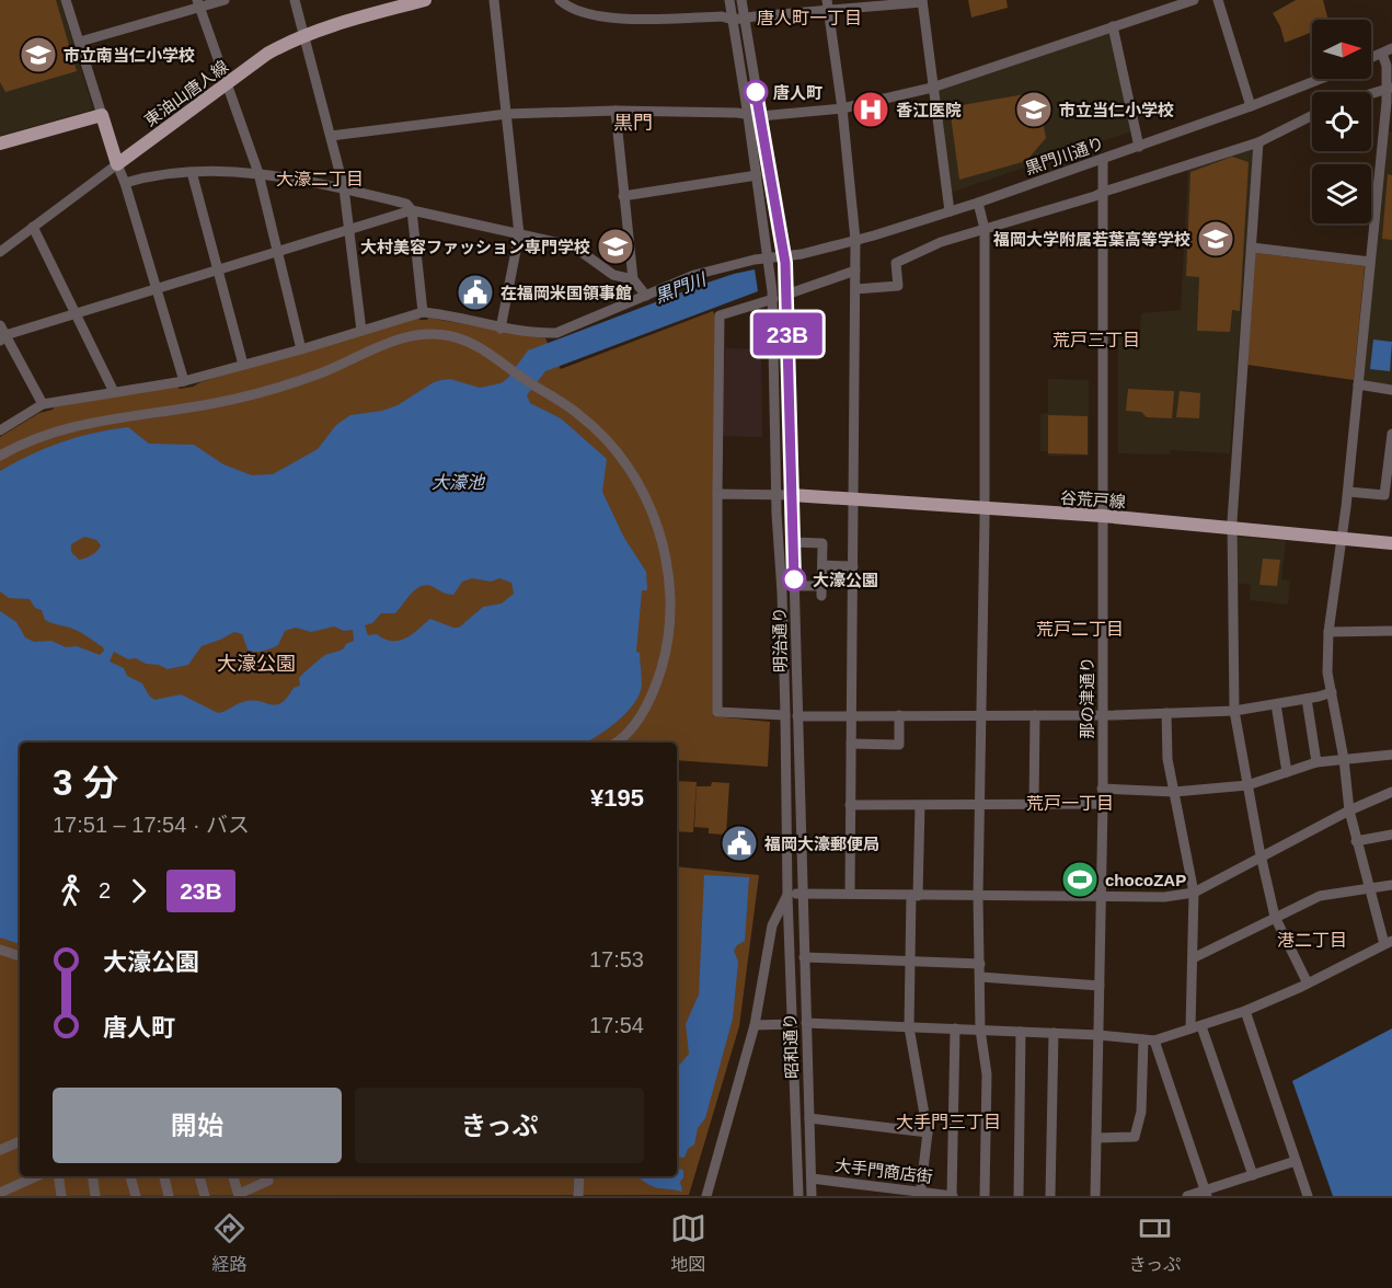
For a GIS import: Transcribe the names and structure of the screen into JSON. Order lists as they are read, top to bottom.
{
  "streets": {
    "main road": ["東油山唐人線", "谷荒戸線"],
    "street": [
      "黒門川通り",
      "明治通り",
      "那の津通り",
      "昭和通り",
      "大手門商店街"
    ]
  },
  "crossings": [
    ["黒門川通り", "明治通り"],
    ["黒門川通り", "那の津通り"],
    ["谷荒戸線", "明治通り"],
    ["谷荒戸線", "那の津通り"],
    ["明治通り", "昭和通り"],
    ["昭和通り", "大手門商店街"]
  ],
  "districts": [
    "唐人町一丁目",
    "黒門",
    "大濠二丁目",
    "荒戸三丁目",
    "荒戸二丁目",
    "大濠公園",
    "荒戸一丁目",
    "港二丁目",
    "大手門三丁目"
  ],
  "water": ["黒門川", "大濠池"],
  "places": {
    "school or university": [
      "市立南当仁小学校",
      "市立当仁小学校",
      "福岡大学附属若葉高等学校",
      "大村美容ファッション専門学校"
    ],
    "other": ["唐人町", "大濠公園"],
    "hospital": ["香江医院"],
    "public building": ["在福岡米国領事館", "福岡大濠郵便局"],
    "sports": ["chocoZAP"]
  },
  "lines": ["bus line 23B"],
  "north": "right",
  "page": {
    "on_map": "23B",
    "heading": ["3 分", "17:51 – 17:54 · バス", "¥195"],
    "legs": ["2", "23B"],
    "list": [
      {
        "name": "大濠公園",
        "value": "17:53"
      },
      {
        "name": "唐人町",
        "value": "17:54"
      }
    ],
    "buttons": ["開始", "きっぷ"],
    "tabs": ["経路", "地図", "きっぷ"]
  }
}
